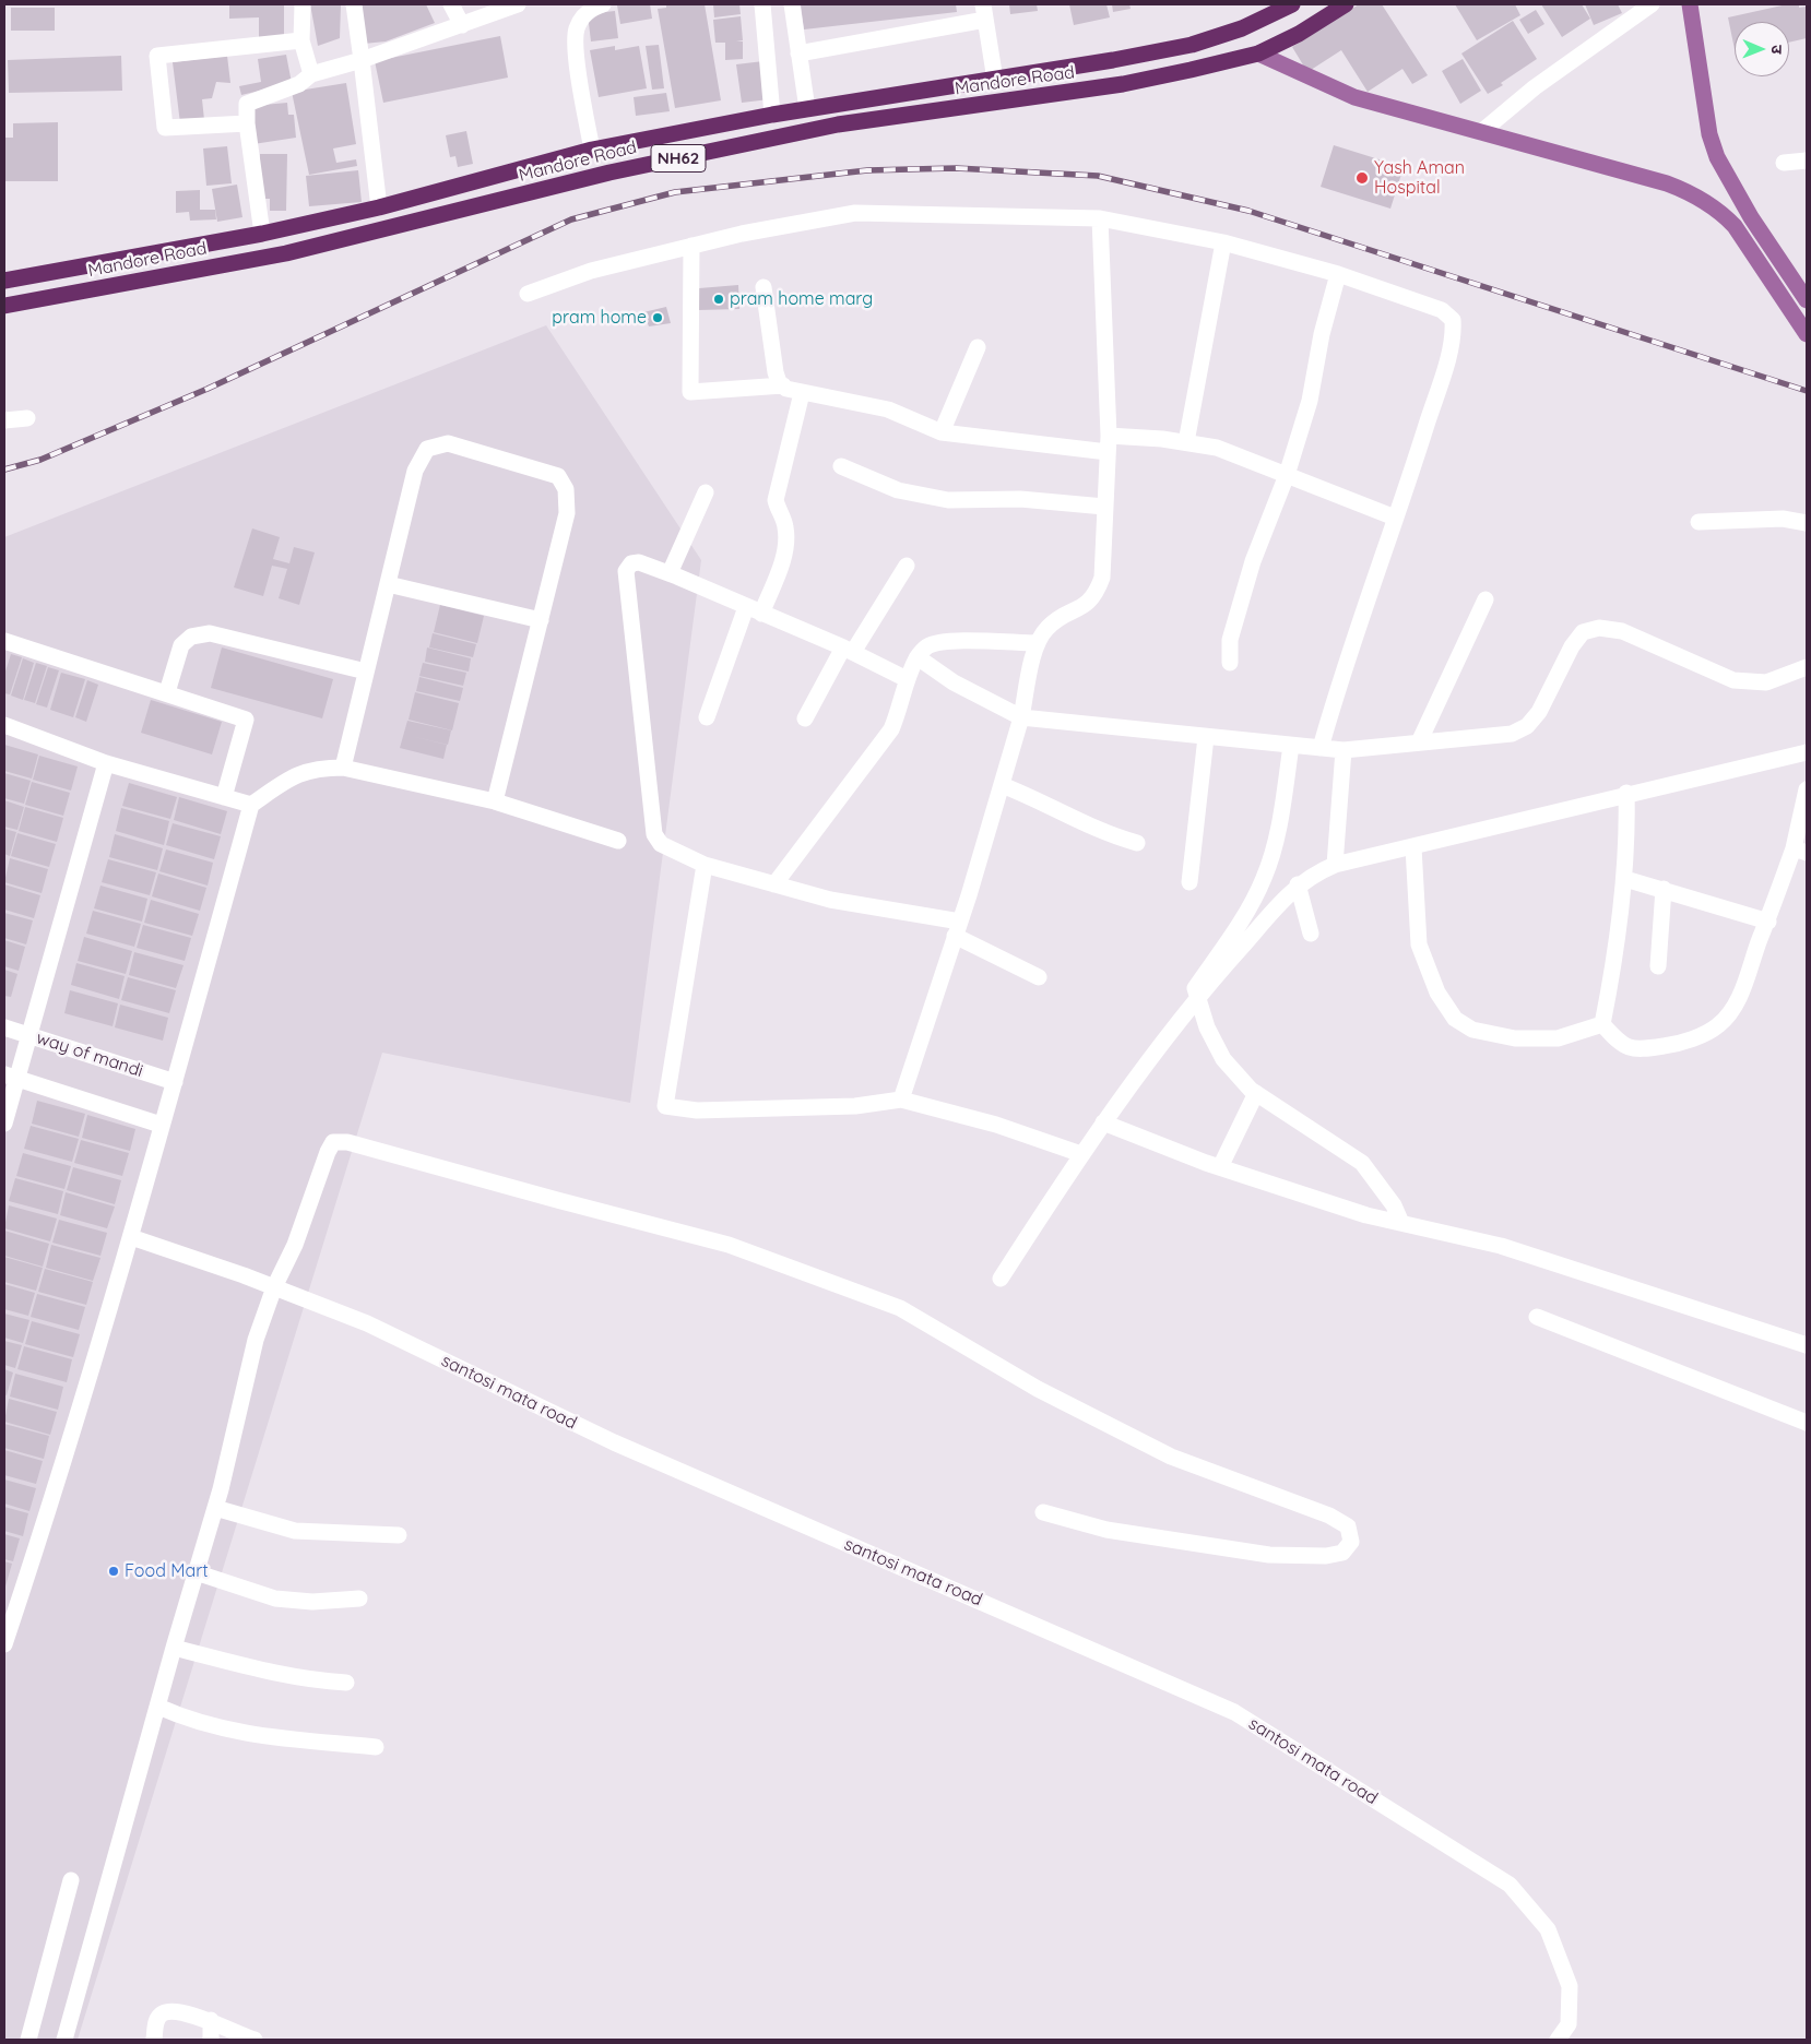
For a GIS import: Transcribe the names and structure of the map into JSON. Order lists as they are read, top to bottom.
{
  "streets": {
    "highway": ["Mandore Road", "NH62"],
    "street": ["way of mandi", "santosi mata road"]
  },
  "places": [
    "Yash Aman Hospital",
    "pram home marg",
    "pram home",
    "Food Mart"
  ],
  "north": "right"
}
